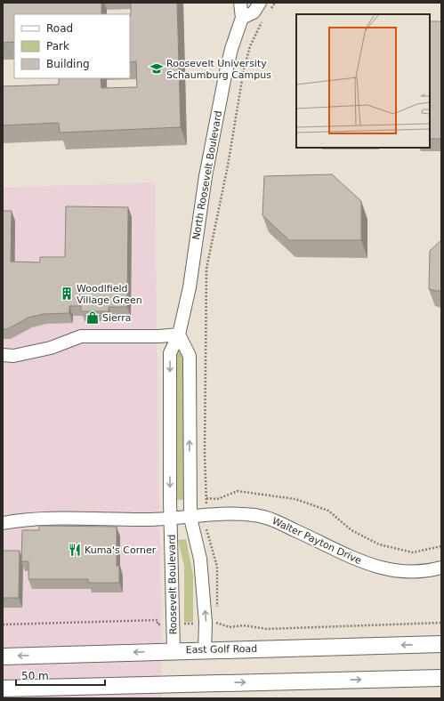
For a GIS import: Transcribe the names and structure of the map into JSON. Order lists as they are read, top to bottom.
{
  "streets": {
    "main road": ["East Golf Road"],
    "street": ["North Roosevelt Boulevard", "Walter Payton Drive", "Roosevelt Boulevard"]
  },
  "crossings": [
    ["North Roosevelt Boulevard", "Walter Payton Drive"],
    ["North Roosevelt Boulevard", "Roosevelt Boulevard"],
    ["Walter Payton Drive", "Roosevelt Boulevard"],
    ["Roosevelt Boulevard", "East Golf Road"]
  ],
  "places": {
    "school or university": ["Roosevelt University Schaumburg Campus"],
    "building": ["Woodlfield Village Green"],
    "shop": ["Sierra"],
    "restaurant": ["Kuma's Corner"]
  },
  "legend": ["Road", "Park", "Building"],
  "scale_bar": "50 m"
}
